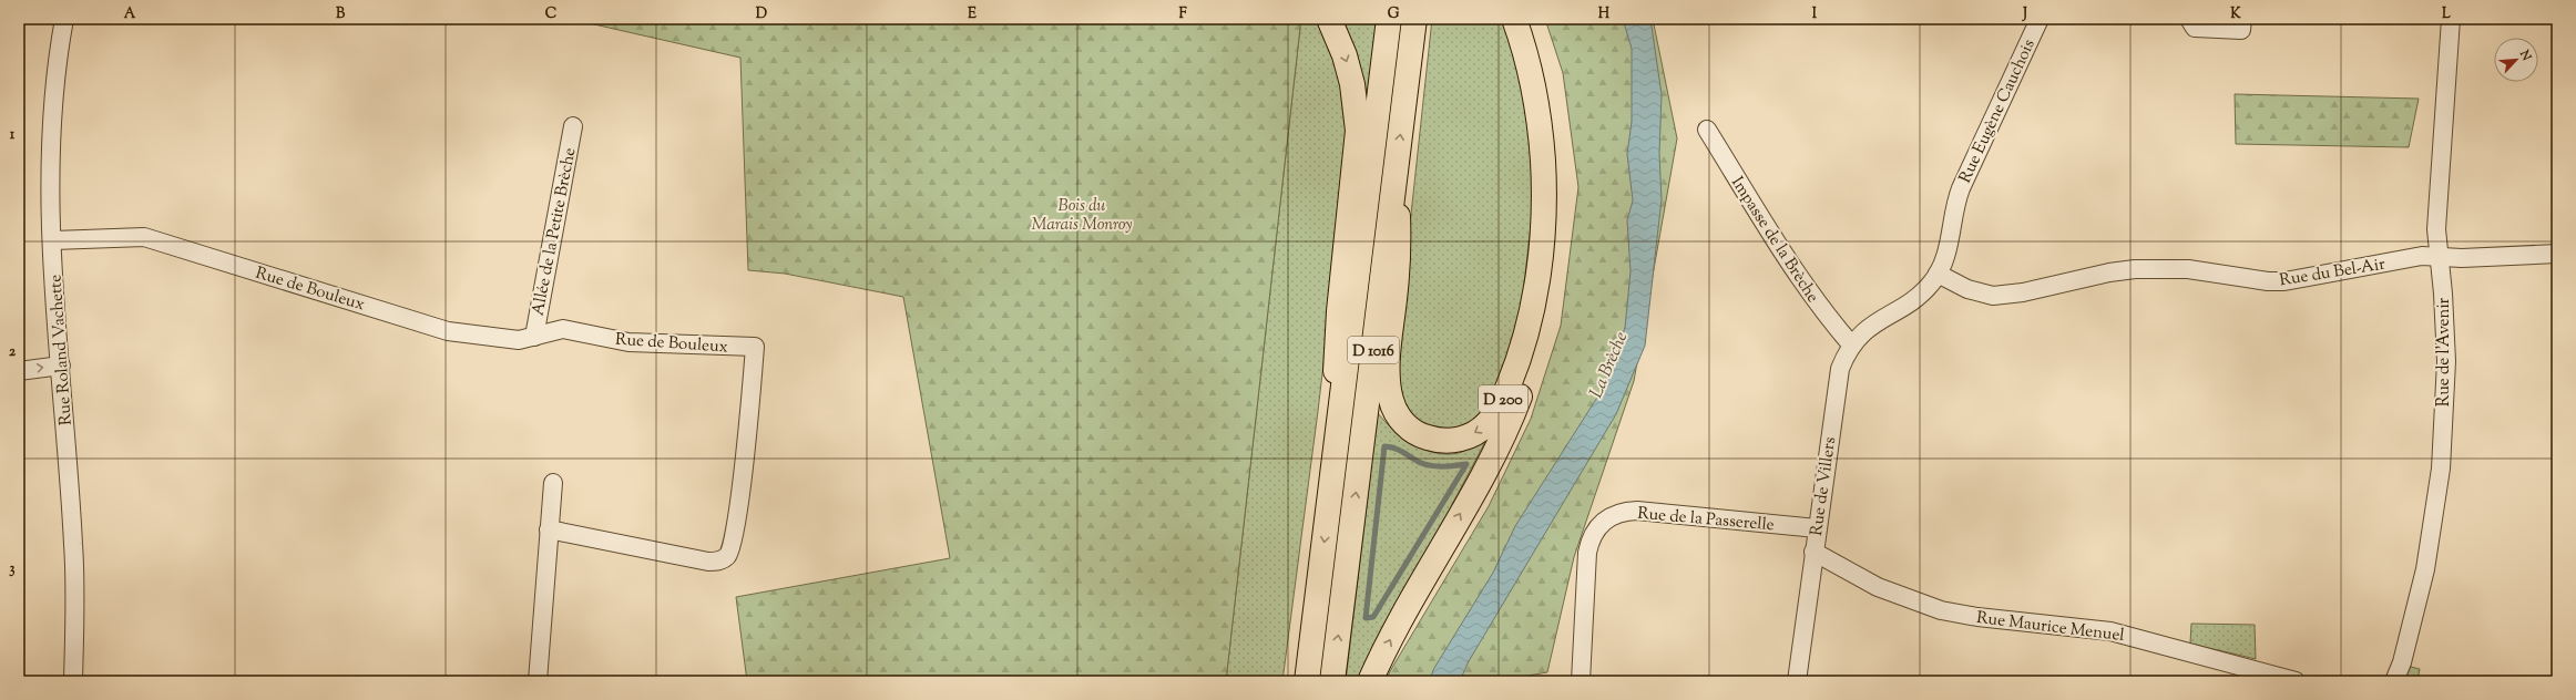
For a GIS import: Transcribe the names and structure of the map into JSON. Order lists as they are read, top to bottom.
{
  "streets": {
    "main road": ["D 1016", "D 200"],
    "street": [
      "Rue Eugène Cauchois",
      "Allée de la Petite Brèche",
      "Impasse de la Brèche",
      "Rue du Bel-Air",
      "Rue de Bouleux",
      "Rue Roland Vachette",
      "Rue de l'Avenir",
      "Rue de Villers",
      "Rue de la Passerelle",
      "Rue Maurice Menuel"
    ]
  },
  "crossings": [
    ["Rue Eugène Cauchois", "Rue du Bel-Air"],
    ["Rue Eugène Cauchois", "Rue de Villers"],
    ["Allée de la Petite Brèche", "Rue de Bouleux"],
    ["Impasse de la Brèche", "Rue de Villers"],
    ["Rue du Bel-Air", "Rue de l'Avenir"],
    ["Rue du Bel-Air", "Rue de Villers"],
    ["Rue de Bouleux", "Rue Roland Vachette"],
    ["D 1016", "D 200"],
    ["Rue de Villers", "Rue de la Passerelle"],
    ["Rue de Villers", "Rue Maurice Menuel"]
  ],
  "water": ["La Brèche"],
  "parks": ["Bois du Marais Monroy"],
  "north": "top right",
  "grid": {
    "columns": [
      "A",
      "B",
      "C",
      "D",
      "E",
      "F",
      "G",
      "H",
      "I",
      "J",
      "K",
      "L"
    ],
    "rows": ["1", "2", "3"]
  }
}
